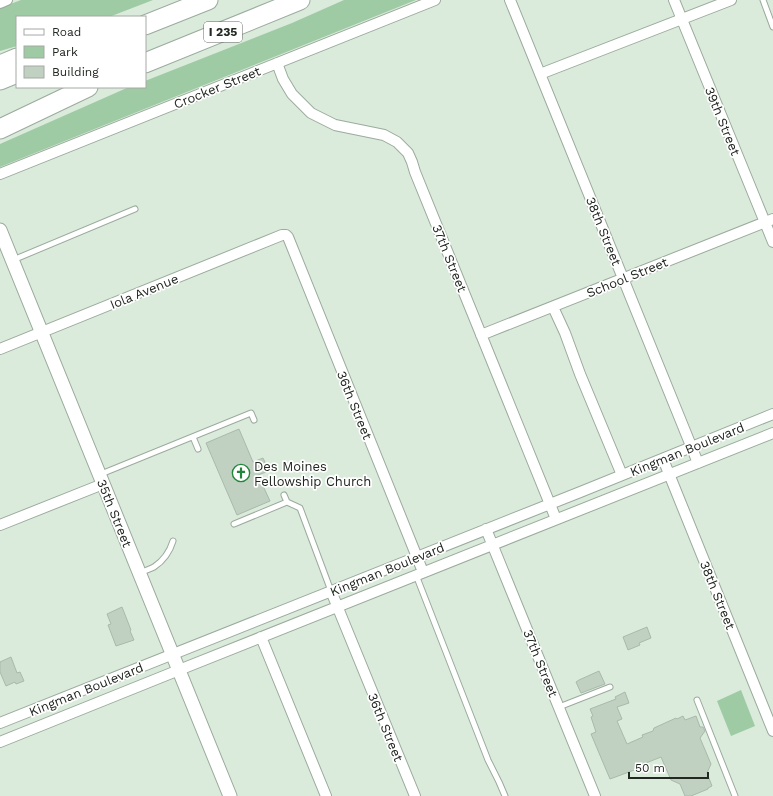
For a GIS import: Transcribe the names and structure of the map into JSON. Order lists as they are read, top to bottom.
{
  "streets": {
    "highway": ["I 235"],
    "street": [
      "Crocker Street",
      "39th Street",
      "38th Street",
      "37th Street",
      "School Street",
      "Iola Avenue",
      "36th Street",
      "Kingman Boulevard",
      "35th Street"
    ]
  },
  "crossings": [
    ["Crocker Street", "37th Street"],
    ["39th Street", "School Street"],
    ["38th Street", "School Street"],
    ["38th Street", "Kingman Boulevard"],
    ["37th Street", "School Street"],
    ["37th Street", "Kingman Boulevard"],
    ["Iola Avenue", "36th Street"],
    ["Iola Avenue", "35th Street"],
    ["36th Street", "Kingman Boulevard"],
    ["Kingman Boulevard", "35th Street"]
  ],
  "places": {
    "church": ["Des Moines Fellowship Church"]
  },
  "legend": ["Road", "Park", "Building"],
  "scale_bar": "50 m"
}
